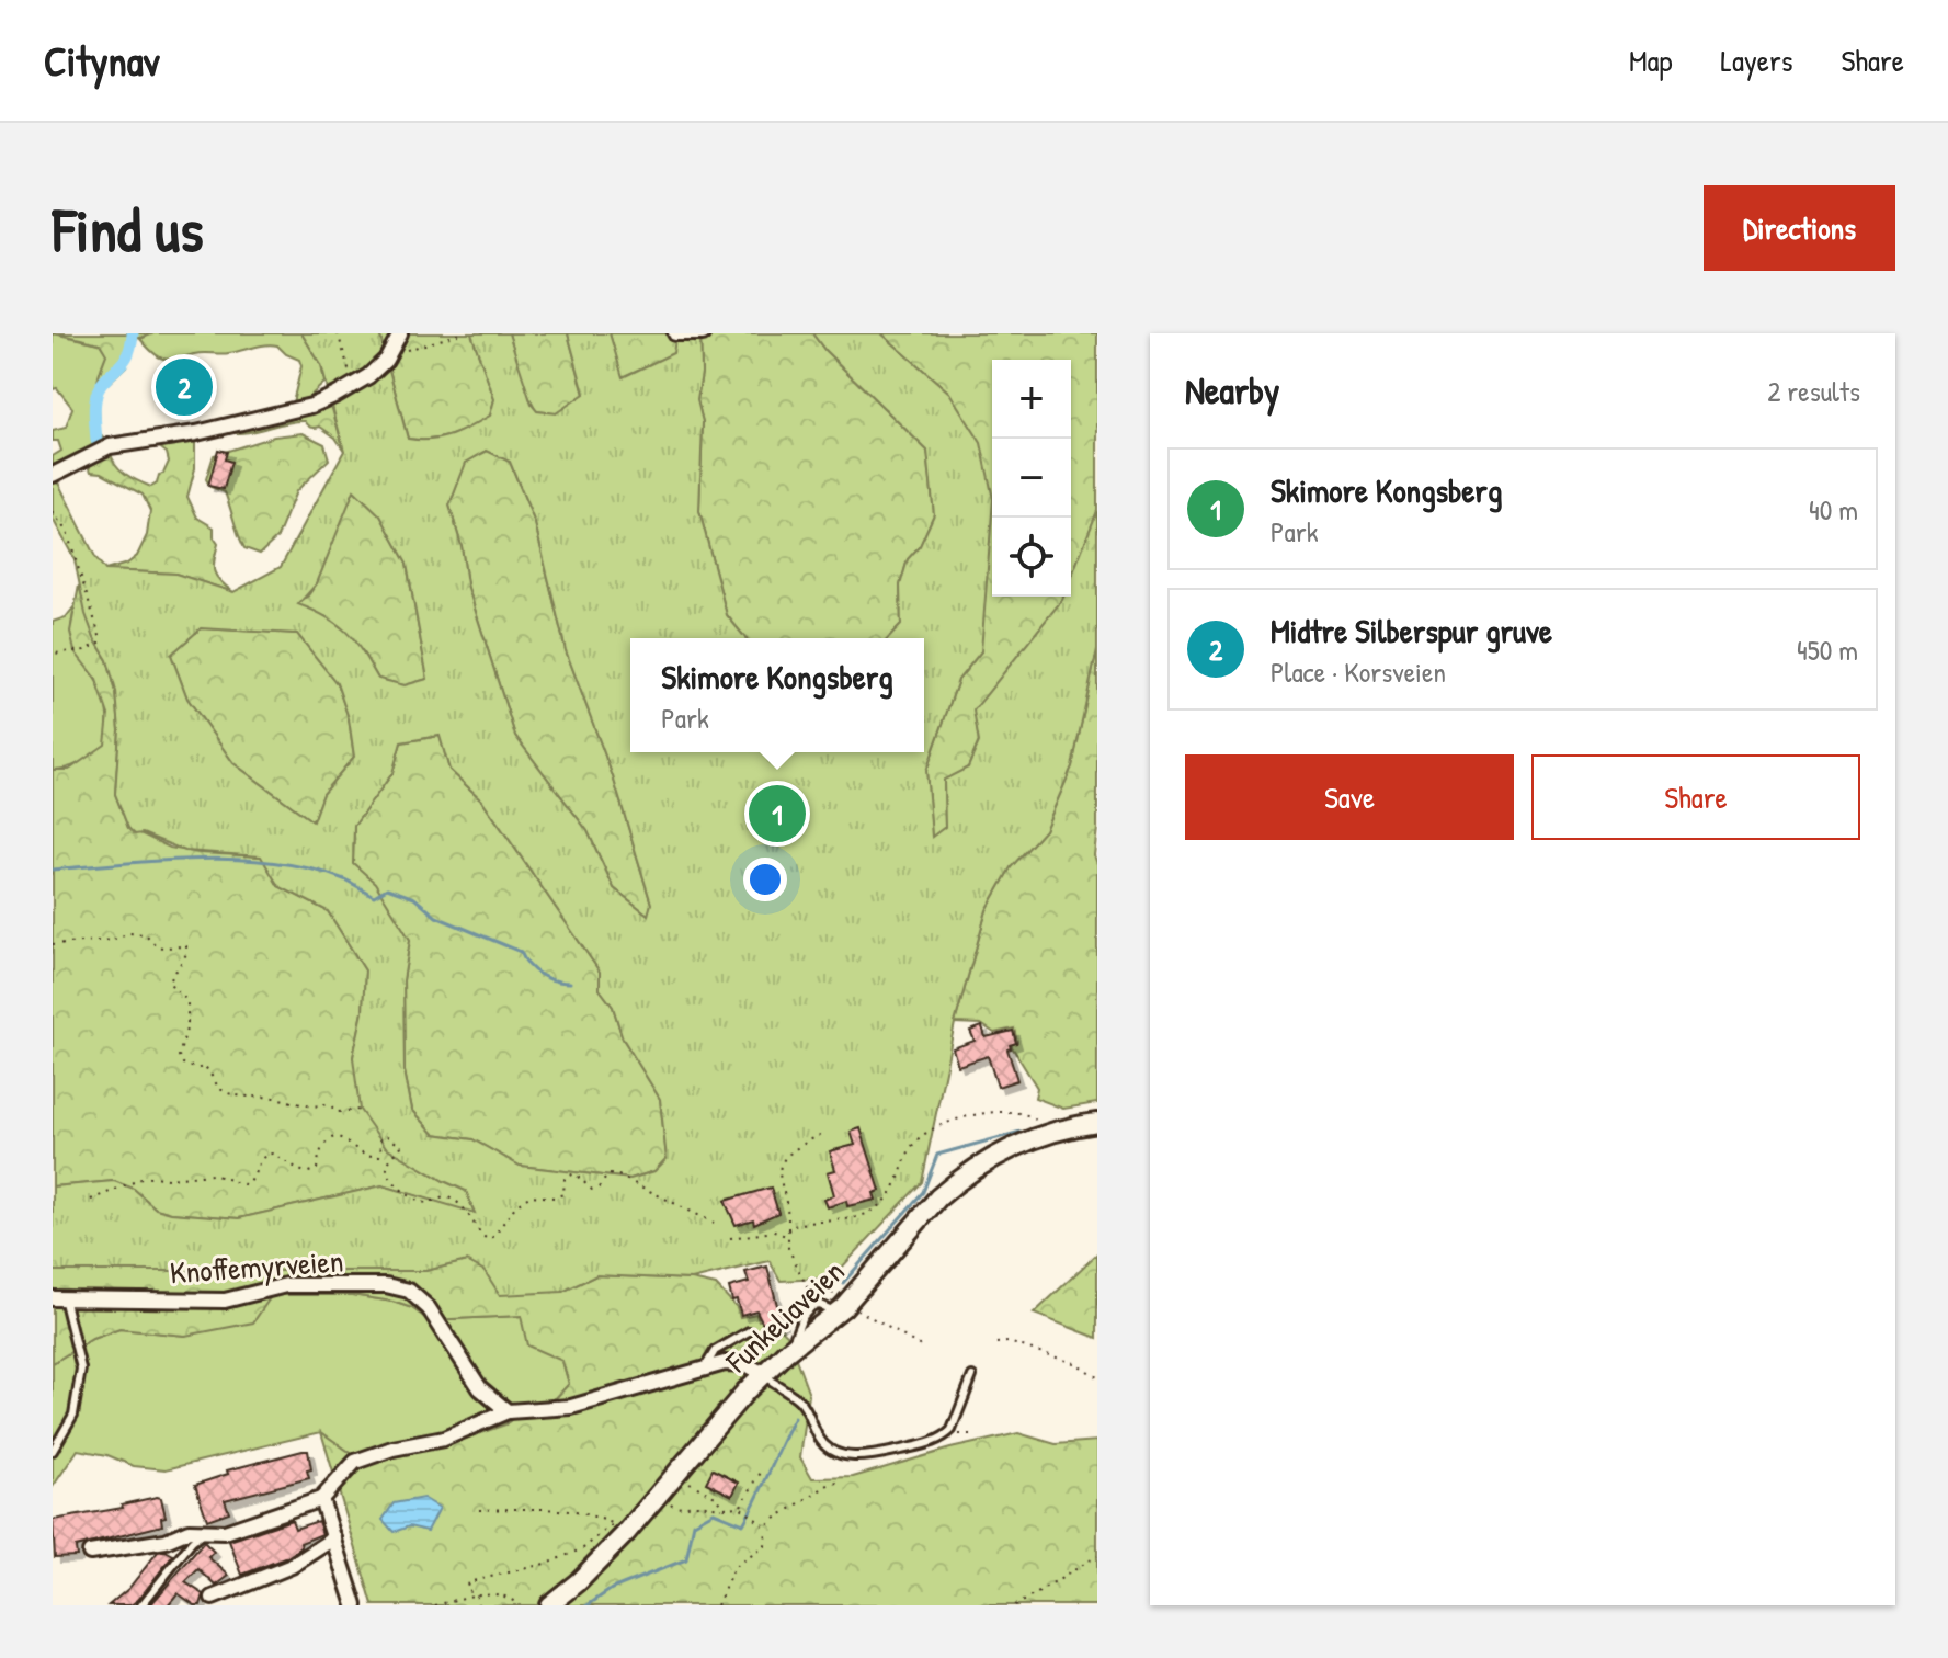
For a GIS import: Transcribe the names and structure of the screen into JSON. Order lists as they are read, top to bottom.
{
  "streets": {
    "street": ["Knoffemyrveien", "Funkeliaveien"]
  },
  "page": {
    "header": "Citynav",
    "nav": ["Map", "Layers", "Share"],
    "buttons": [
      "Directions",
      ["Save", "Share"]
    ],
    "title": "Find us",
    "heading": ["Nearby", "2 results"],
    "pins": ["2", "1"],
    "map_buttons": ["+", "−"],
    "list": [
      {
        "mark": "1",
        "name": "Skimore Kongsberg",
        "note": "Park",
        "value": "40 m"
      },
      {
        "mark": "2",
        "name": "Midtre Silberspur gruve",
        "note": "Place · Korsveien",
        "value": "450 m"
      }
    ],
    "popup": ["Skimore Kongsberg", "Park"]
  }
}
